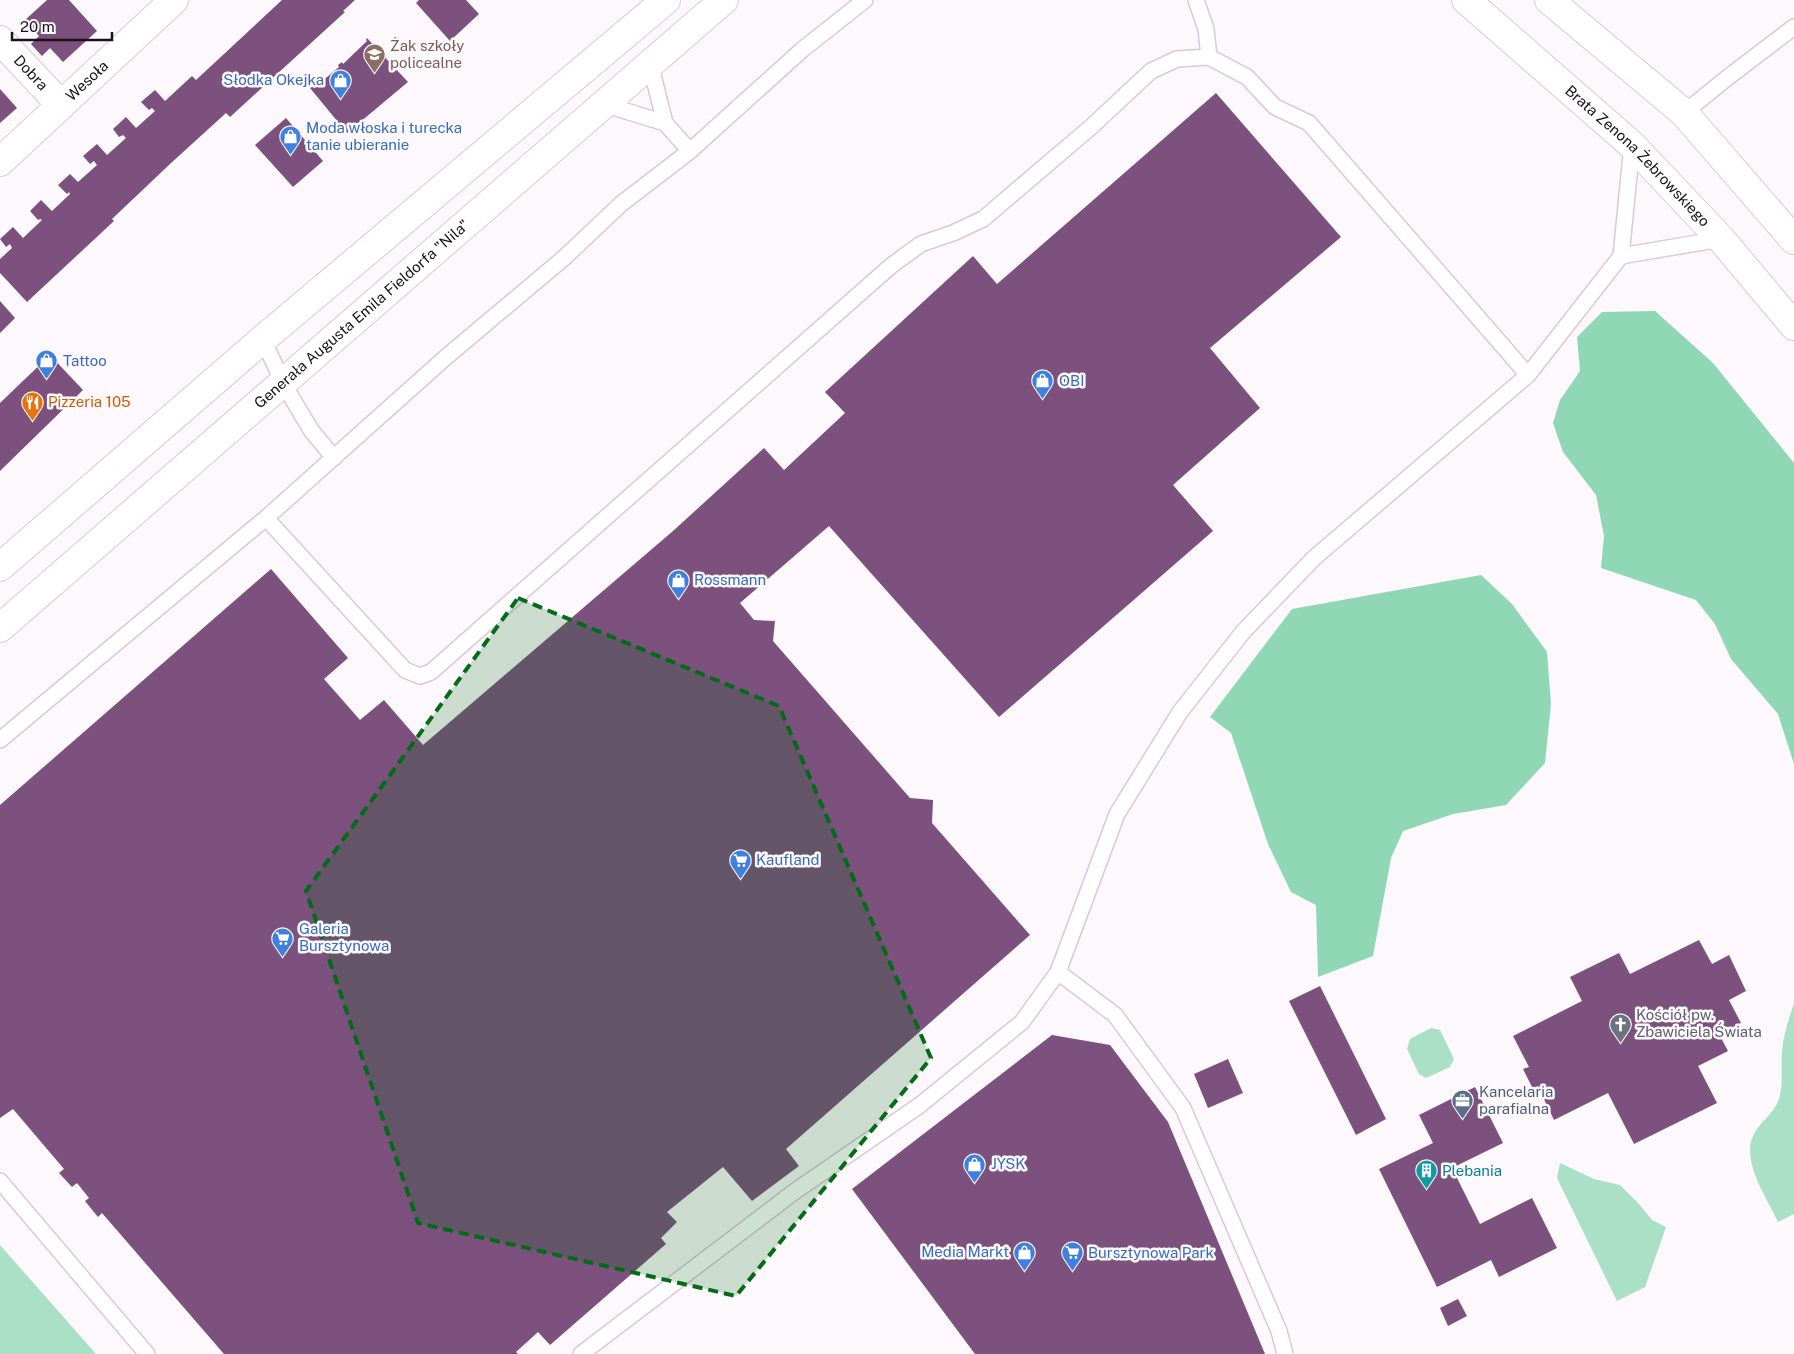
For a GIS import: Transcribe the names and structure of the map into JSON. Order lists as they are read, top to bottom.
{
  "streets": {
    "street": [
      "Dobra",
      "Wesoła",
      "Brata Zenona Żebrowskiego",
      "Generała Augusta Emila Fieldorfa \"Nila\""
    ]
  },
  "crossings": [
    ["Dobra", "Wesoła"]
  ],
  "places": {
    "school or university": ["Żak szkoły policealne"],
    "shop": [
      "Słodka Okejka",
      "Moda włoska i turecka tanie ubieranie",
      "Tattoo",
      "OBI",
      "Rossmann",
      "JYSK",
      "Media Markt"
    ],
    "restaurant": ["Pizzeria 105"],
    "supermarket": ["Kaufland", "Galeria Bursztynowa", "Bursztynowa Park"],
    "church": ["Kościół pw. Zbawiciela Świata"],
    "office": ["Kancelaria parafialna"],
    "building": ["Plebania"]
  },
  "scale_bar": "20 m"
}
